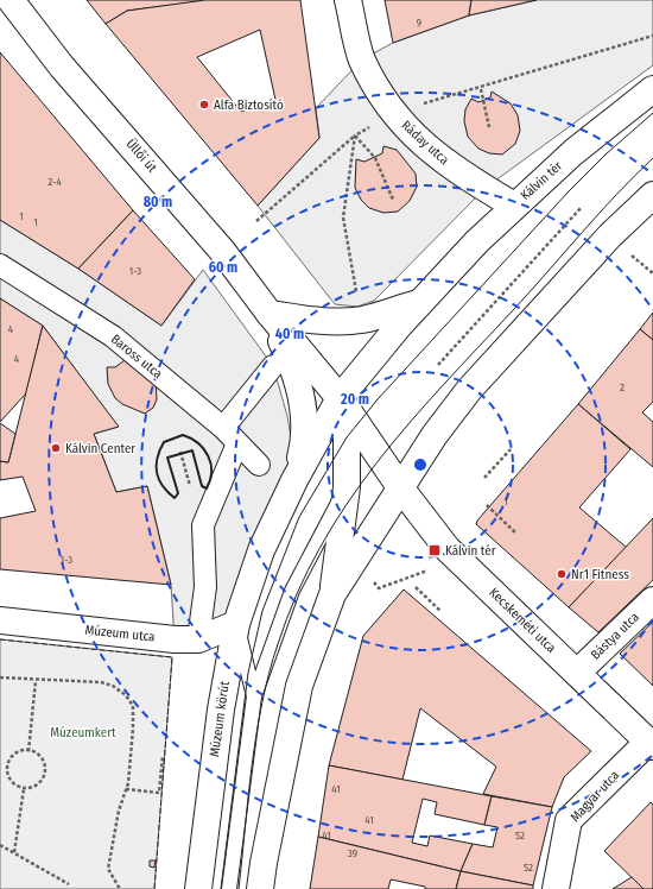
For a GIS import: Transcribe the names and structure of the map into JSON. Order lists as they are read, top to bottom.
{
  "streets": {
    "main road": [
      "Ráday utca",
      "Üllői út",
      "Kálvin tér",
      "Kecskeméti utca",
      "Múzeum utca",
      "Bástya utca",
      "Múzeum körút",
      "Magyar utca"
    ],
    "street": ["Baross utca"]
  },
  "crossings": [
    ["Ráday utca", "Kálvin tér"],
    ["Üllői út", "Kálvin tér"],
    ["Kálvin tér", "Múzeum utca"],
    ["Kálvin tér", "Múzeum körút"],
    ["Kecskeméti utca", "Bástya utca"],
    ["Kecskeméti utca", "Magyar utca"],
    ["Múzeum utca", "Múzeum körút"]
  ],
  "parks": ["Múzeumkert"],
  "places": {
    "other": ["Alfa Biztosító", "Kálvin Center", "Nr1 Fitness"],
    "transit": ["Kálvin tér"]
  },
  "house_numbers": [
    "9",
    "2-4",
    "1",
    "1",
    "1-3",
    "4",
    "4",
    "2",
    "1",
    "1-3",
    "41",
    "41",
    "41",
    "52",
    "39",
    "52"
  ],
  "rings": [
    "80 m",
    "60 m",
    "40 m",
    "20 m"
  ]
}
